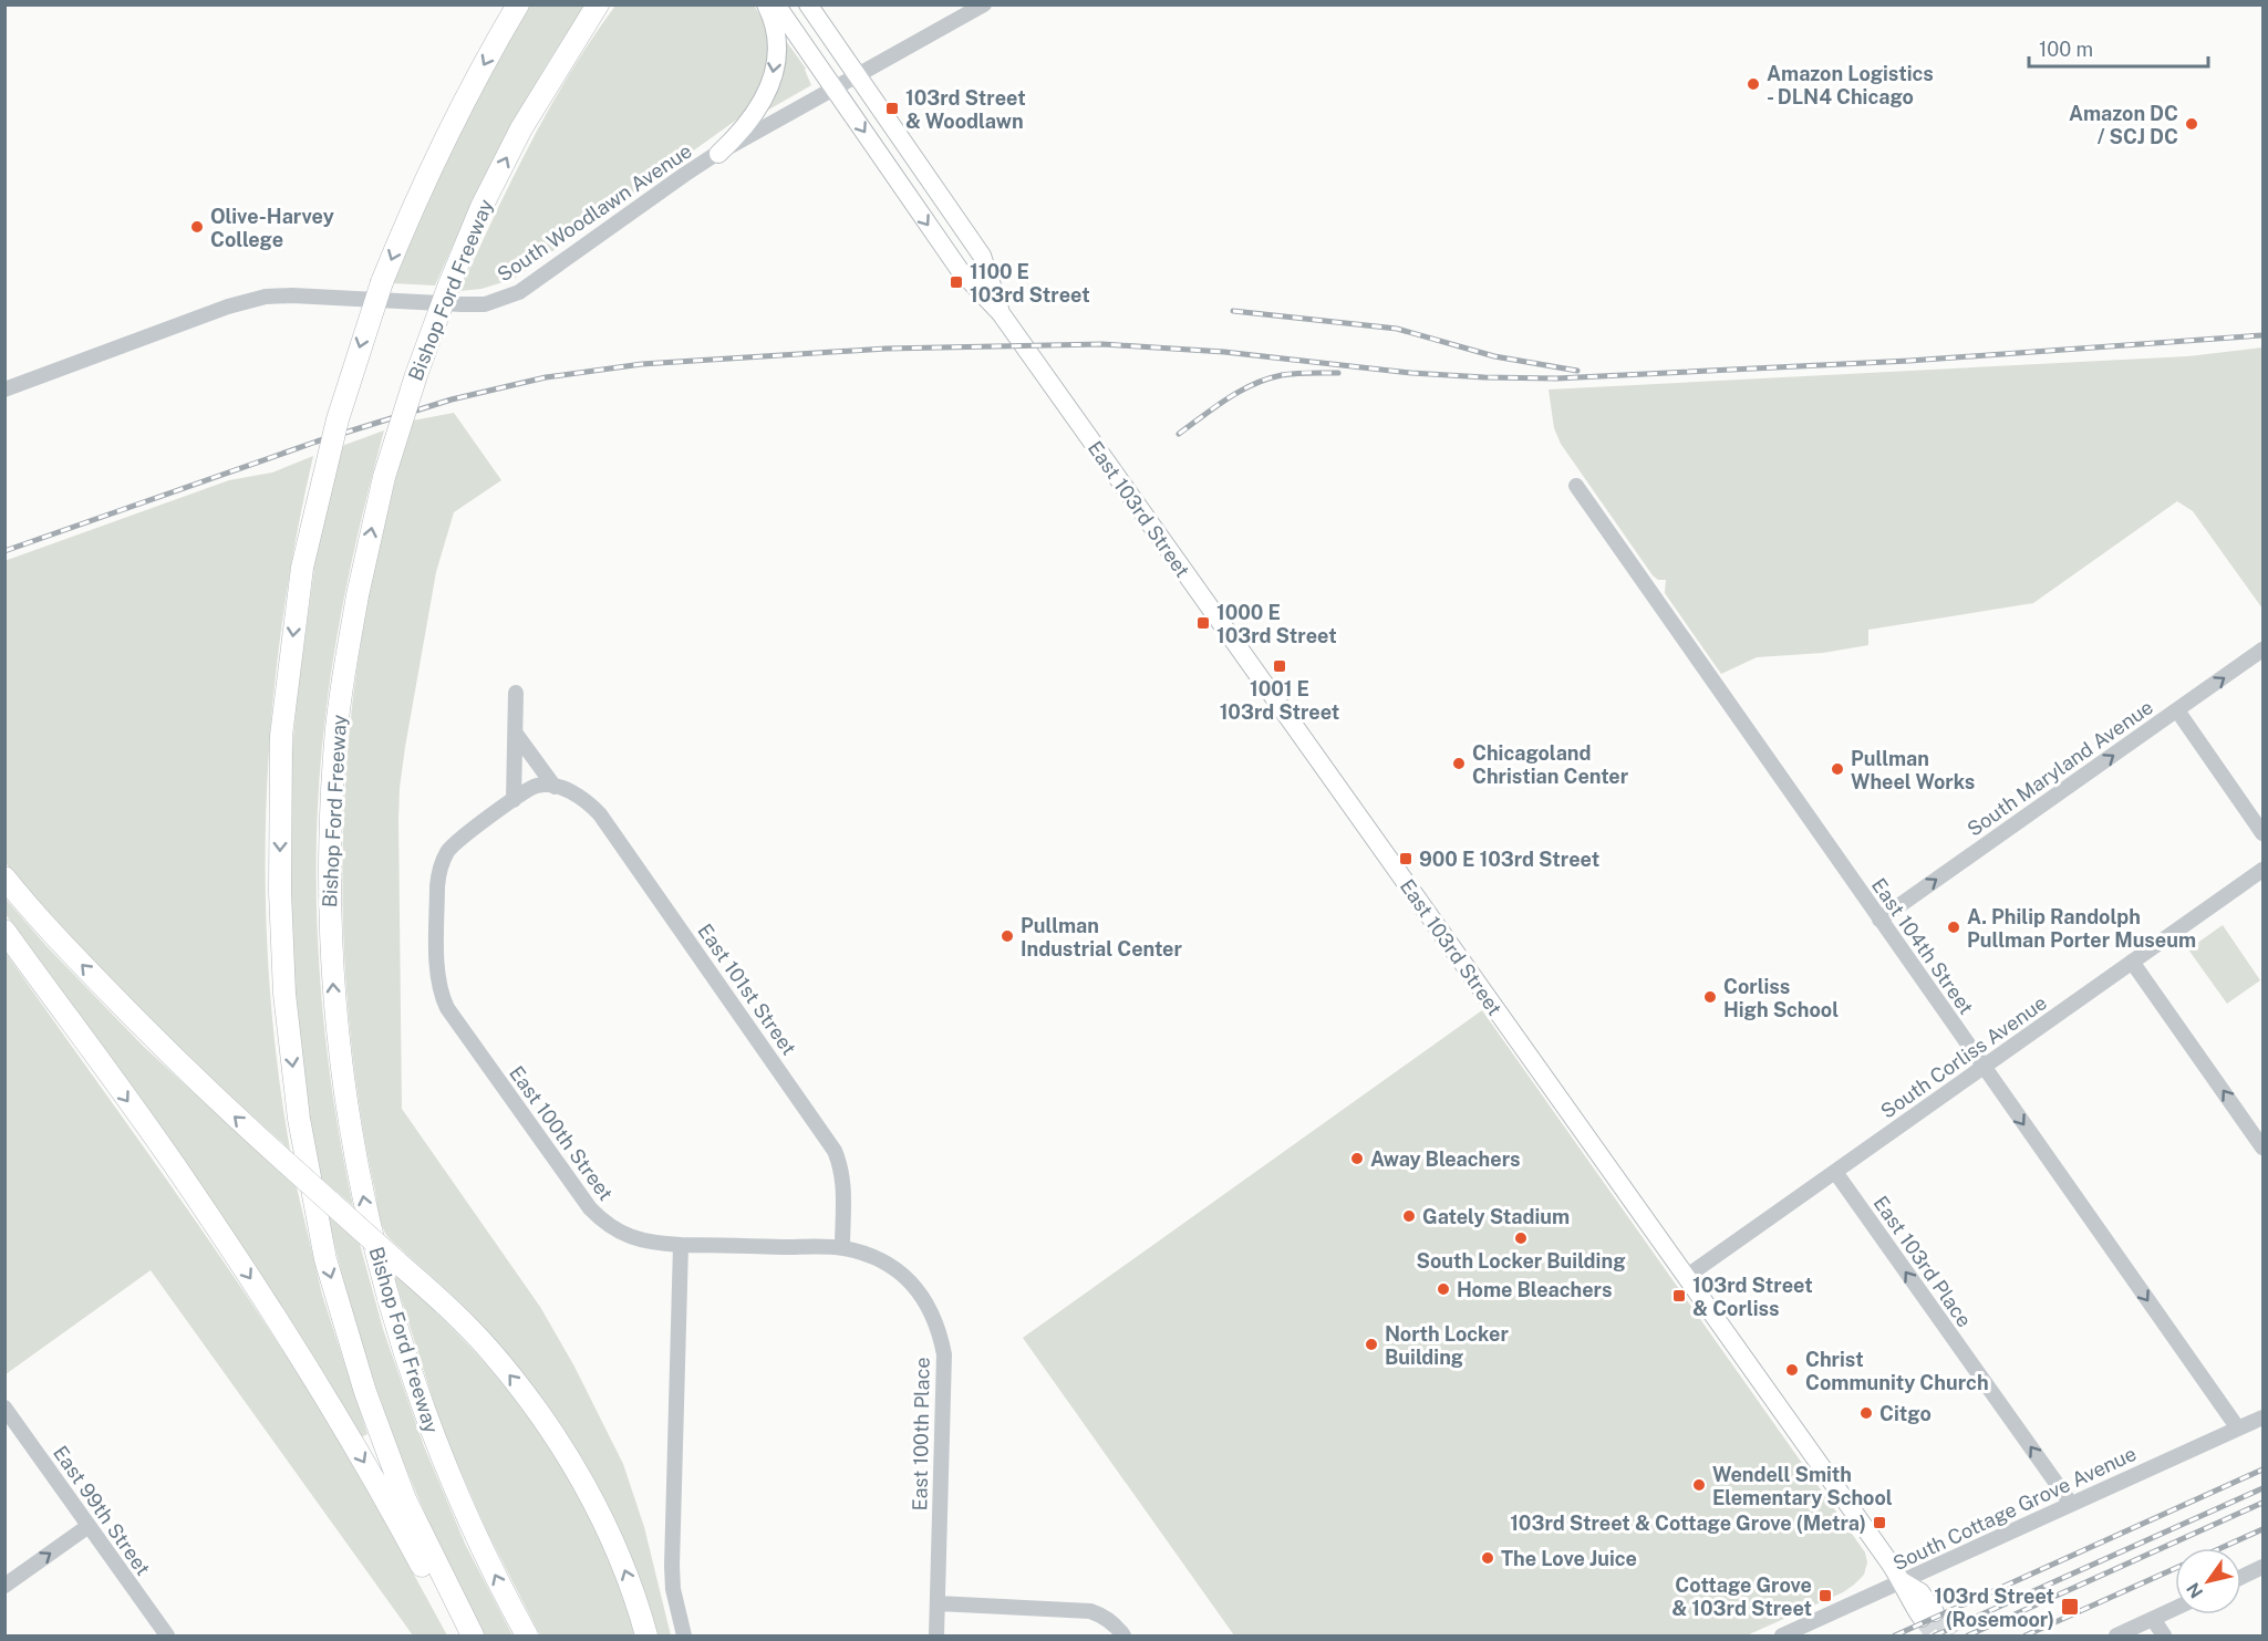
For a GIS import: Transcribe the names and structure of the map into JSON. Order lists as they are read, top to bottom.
{
  "streets": {
    "highway": ["Bishop Ford Freeway"],
    "main road": ["East 103rd Street"],
    "street": [
      "South Woodlawn Avenue",
      "South Maryland Avenue",
      "East 104th Street",
      "East 101st Street",
      "South Corliss Avenue",
      "East 100th Street",
      "East 103rd Place",
      "East 100th Place",
      "South Cottage Grove Avenue",
      "East 99th Street"
    ]
  },
  "crossings": [
    ["South Woodlawn Avenue", "East 103rd Street"],
    ["East 103rd Street", "South Corliss Avenue"],
    ["East 103rd Street", "South Cottage Grove Avenue"],
    ["South Maryland Avenue", "East 104th Street"],
    ["East 104th Street", "South Corliss Avenue"],
    ["East 104th Street", "South Cottage Grove Avenue"],
    ["East 101st Street", "East 100th Place"],
    ["South Corliss Avenue", "East 103rd Place"],
    ["East 100th Street", "East 100th Place"],
    ["East 103rd Place", "South Cottage Grove Avenue"]
  ],
  "one_way": ["South Maryland Avenue", "East 104th Street", "East 103rd Place"],
  "places": {
    "other": [
      "Amazon Logistics - DLN4 Chicago",
      "Amazon DC / SCJ DC",
      "Olive-Harvey College",
      "Chicagoland Christian Center",
      "Pullman Wheel Works",
      "A. Philip Randolph Pullman Porter Museum",
      "Pullman Industrial Center",
      "Corliss High School",
      "Away Bleachers",
      "Gately Stadium",
      "South Locker Building",
      "Home Bleachers",
      "North Locker Building",
      "Christ Community Church",
      "Citgo",
      "Wendell Smith Elementary School",
      "The Love Juice"
    ],
    "transit": [
      "103rd Street & Woodlawn",
      "1100 E 103rd Street",
      "1000 E 103rd Street",
      "1001 E 103rd Street",
      "900 E 103rd Street",
      "103rd Street & Corliss",
      "103rd Street & Cottage Grove (Metra)",
      "Cottage Grove & 103rd Street",
      "103rd Street (Rosemoor)"
    ]
  },
  "scale_bar": "100 m",
  "north": "bottom left"
}
